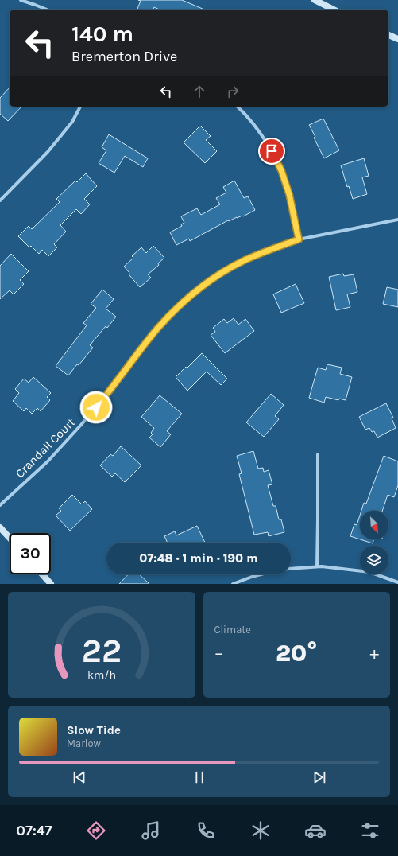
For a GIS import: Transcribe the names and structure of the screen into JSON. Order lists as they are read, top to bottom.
{
  "streets": {
    "street": ["Crandall Court"]
  },
  "north": "bottom right",
  "page": {
    "turn": ["140 m", "Bremerton Drive"],
    "limit": "30",
    "trip": "07:48 · 1 min · 190 m",
    "tile": "Climate",
    "heat": ["−", "20°", "+"],
    "song": ["Slow Tide", "Marlow"],
    "tabs": "07:47",
    "gauge": ["22", "km/h"]
  }
}
